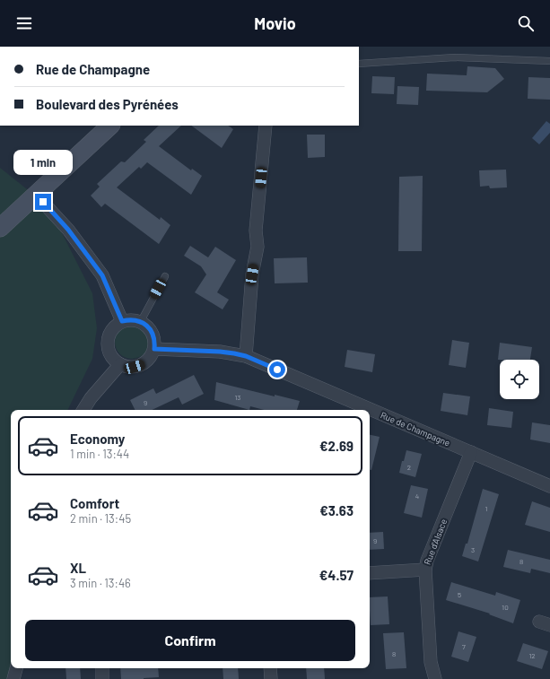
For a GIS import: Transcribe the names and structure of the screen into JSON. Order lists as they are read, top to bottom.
{
  "streets": {
    "street": ["Rue de Champagne", "Rue d'Alsace"]
  },
  "crossings": [
    ["Rue de Champagne", "Rue d'Alsace"]
  ],
  "house_numbers": [
    "13",
    "9",
    "2",
    "4",
    "1",
    "9",
    "3",
    "8",
    "5",
    "10",
    "7",
    "8",
    "12"
  ],
  "page": {
    "header": "Movio",
    "banner": ["Rue de Champagne", "Boulevard des Pyrénées"],
    "bubble": "1 min",
    "list": [
      {
        "name": "Economy",
        "note": "1 min · 13:44",
        "value": "€2.69"
      },
      {
        "name": "Comfort",
        "note": "2 min · 13:45",
        "value": "€3.63"
      },
      {
        "name": "XL",
        "note": "3 min · 13:46",
        "value": "€4.57"
      }
    ],
    "buttons": "Confirm"
  }
}
